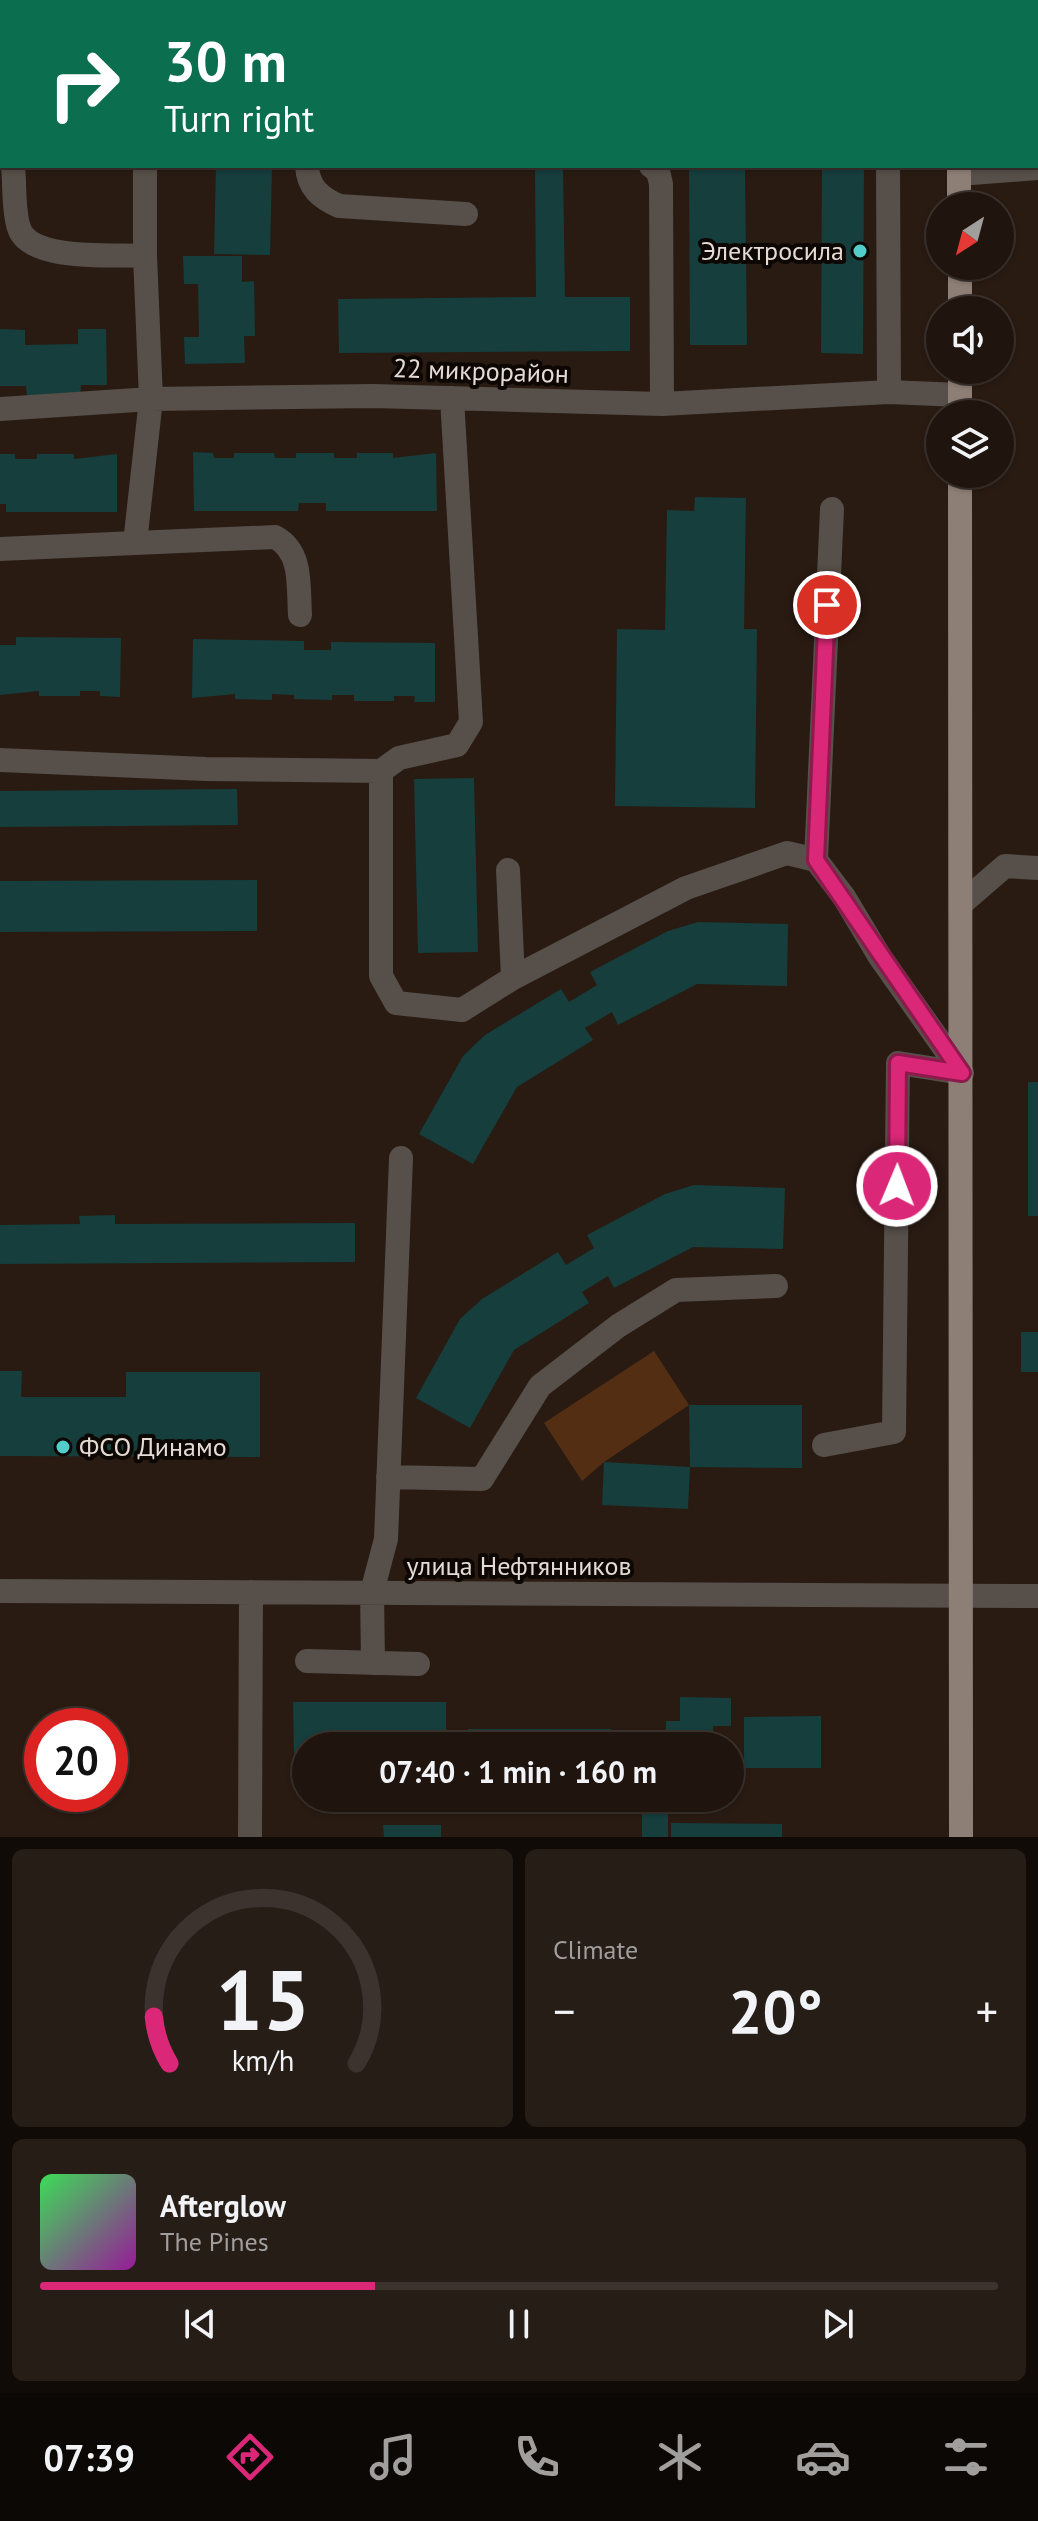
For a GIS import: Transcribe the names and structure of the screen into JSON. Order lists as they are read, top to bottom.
{
  "streets": {
    "street": ["22 микрорайон", "улица Нефтянников"]
  },
  "places": ["Электросила", "ФСО Динамо"],
  "north": "bottom left",
  "page": {
    "turn": ["30 m", "Turn right"],
    "limit": "20",
    "trip": "07:40 · 1 min · 160 m",
    "tile": "Climate",
    "heat": ["−", "20°", "+"],
    "song": ["Afterglow", "The Pines"],
    "tabs": "07:39",
    "gauge": ["15", "km/h"]
  }
}
